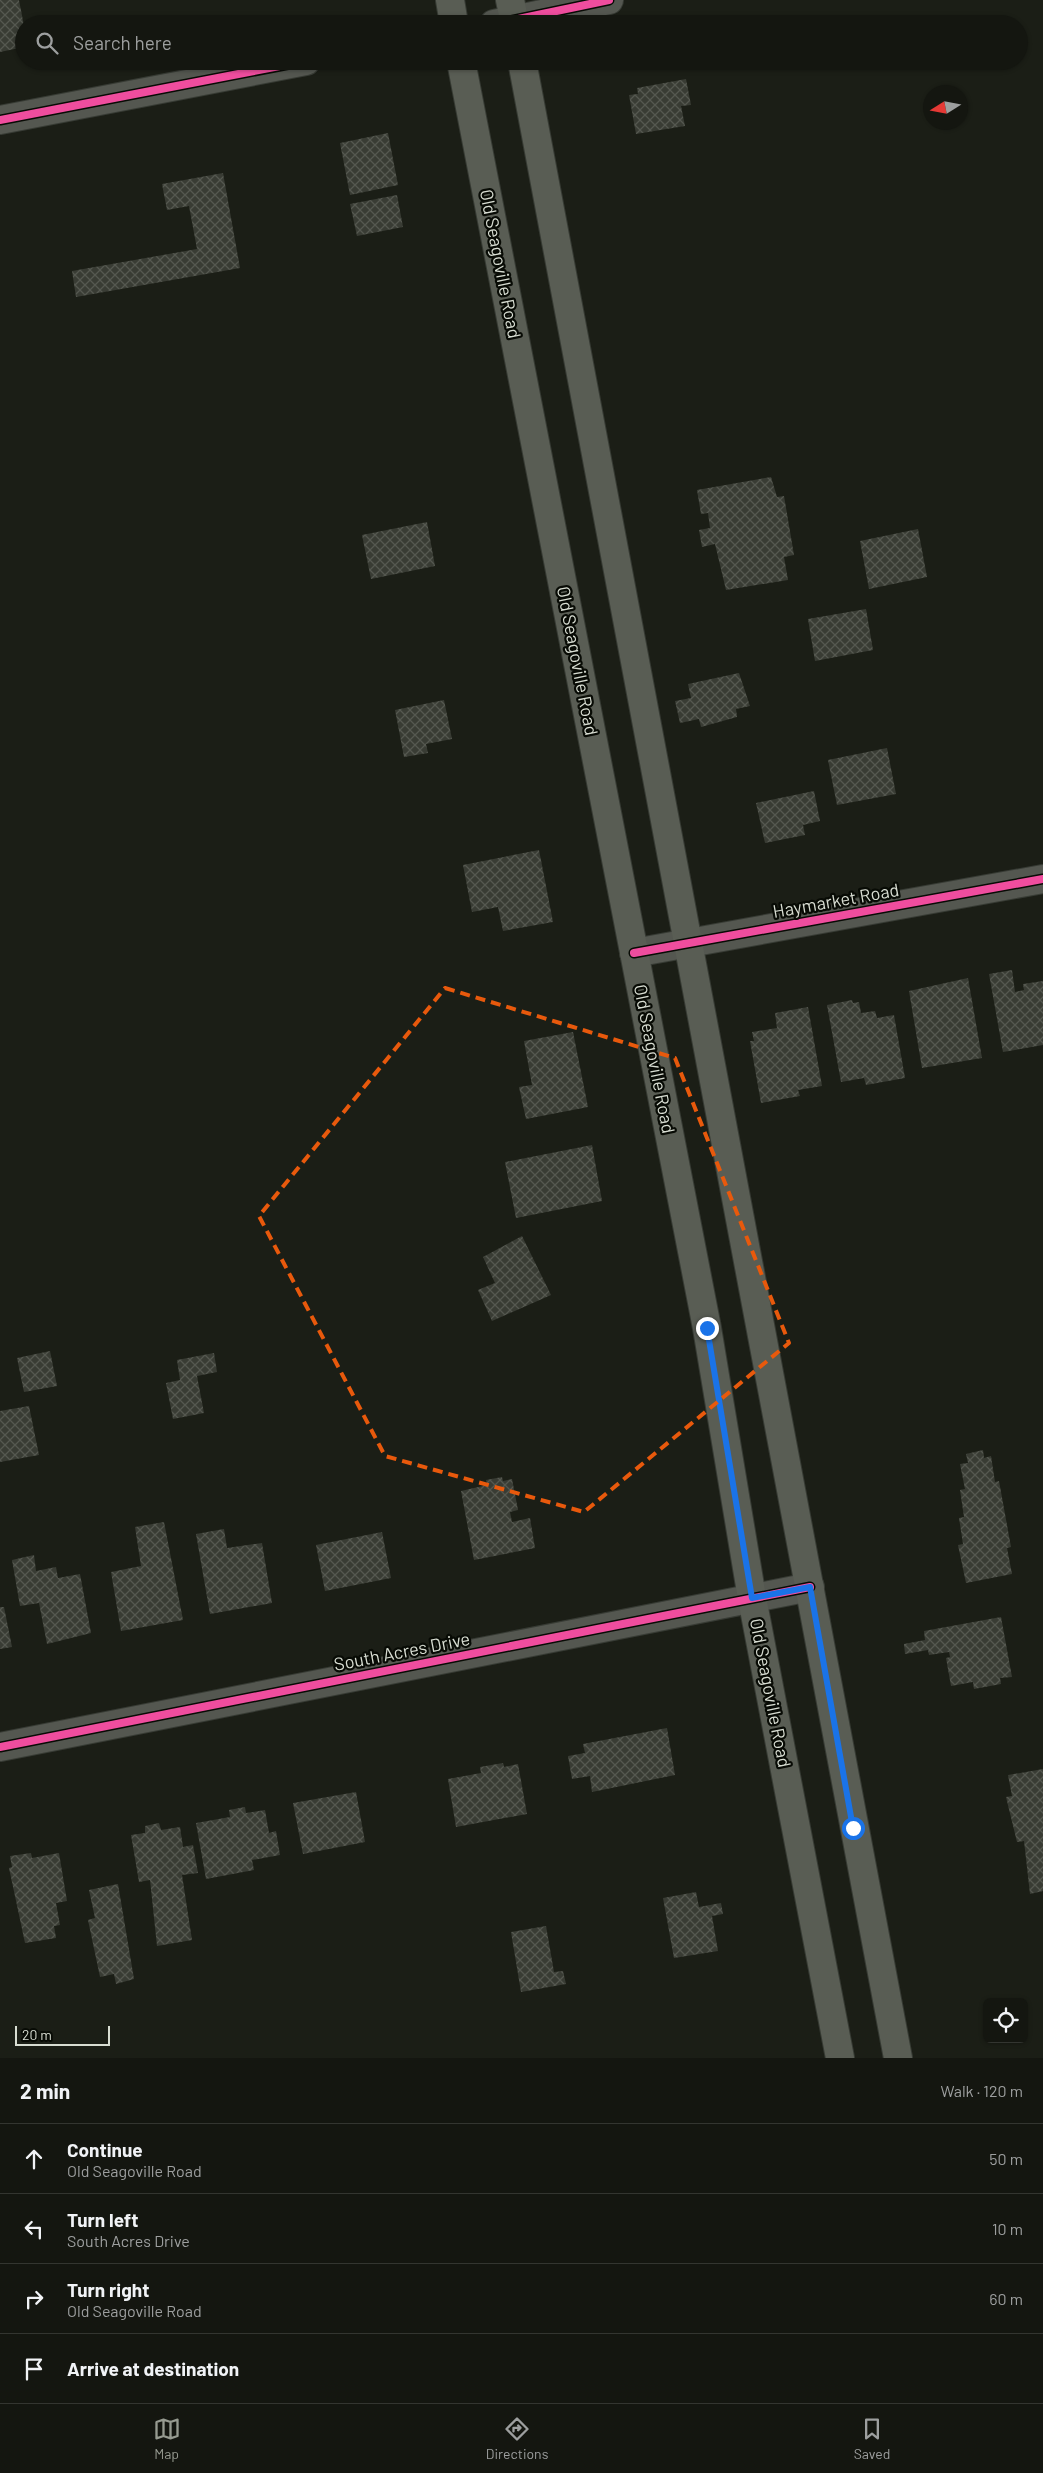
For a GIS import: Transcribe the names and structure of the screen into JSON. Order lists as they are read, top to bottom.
{
  "streets": {
    "main road": ["Old Seagoville Road"],
    "street": ["Haymarket Road", "South Acres Drive"]
  },
  "crossings": [
    ["Old Seagoville Road", "Haymarket Road"],
    ["Old Seagoville Road", "South Acres Drive"]
  ],
  "scale_bar": "20 m",
  "north": "left",
  "page": {
    "search": "Search here",
    "scale": "20 m",
    "heading": ["2 min", "Walk · 120 m"],
    "list": [
      ["Continue", "Old Seagoville Road", "50 m"],
      ["Turn left", "South Acres Drive", "10 m"],
      ["Turn right", "Old Seagoville Road", "60 m"],
      "Arrive at destination"
    ],
    "nav": ["Map", "Directions", "Saved"]
  }
}
